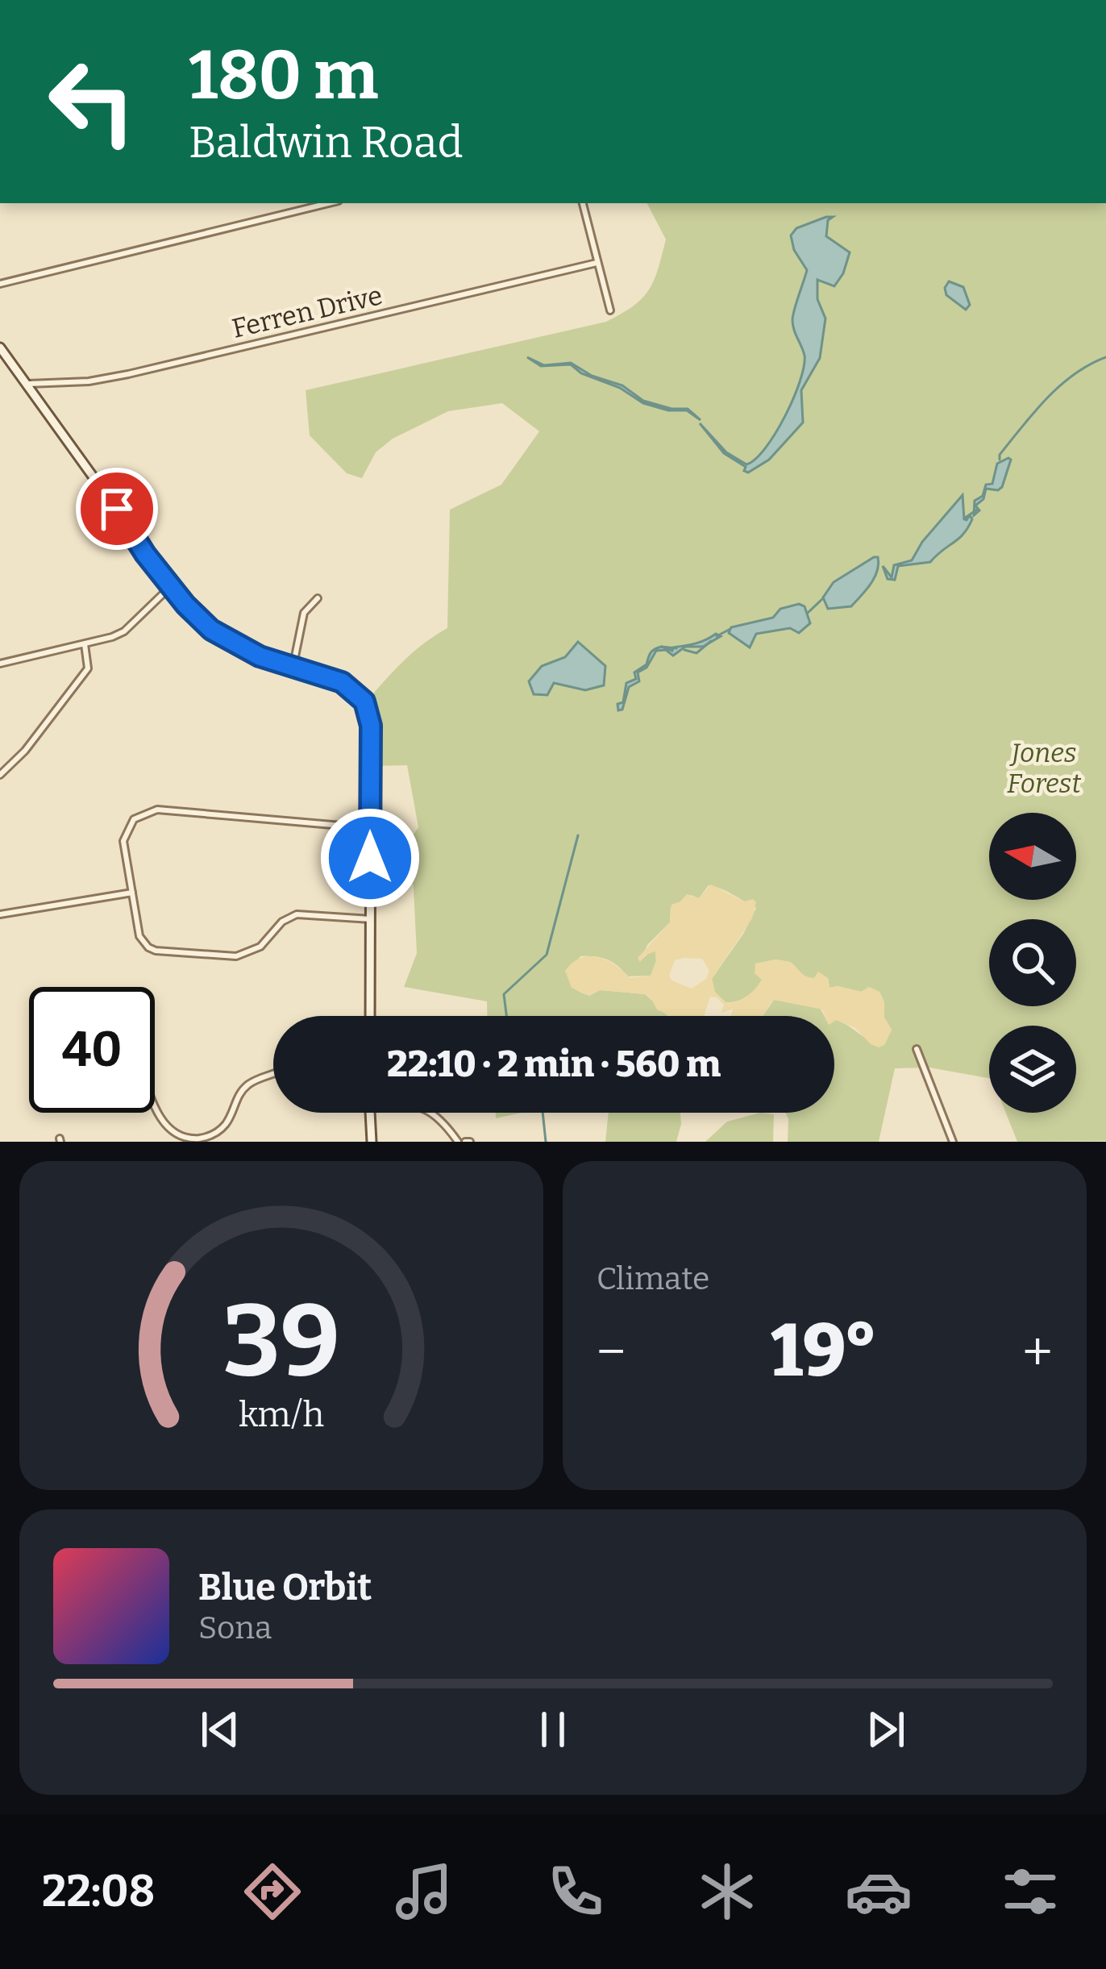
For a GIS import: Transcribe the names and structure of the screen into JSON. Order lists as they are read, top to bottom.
{
  "streets": {
    "street": ["Ferren Drive"]
  },
  "parks": ["Jones Forest"],
  "north": "left",
  "page": {
    "turn": ["180 m", "Baldwin Road"],
    "limit": "40",
    "trip": "22:10 · 2 min · 560 m",
    "tile": "Climate",
    "heat": ["−", "19°", "+"],
    "song": ["Blue Orbit", "Sona"],
    "tabs": "22:08",
    "gauge": ["39", "km/h"]
  }
}
